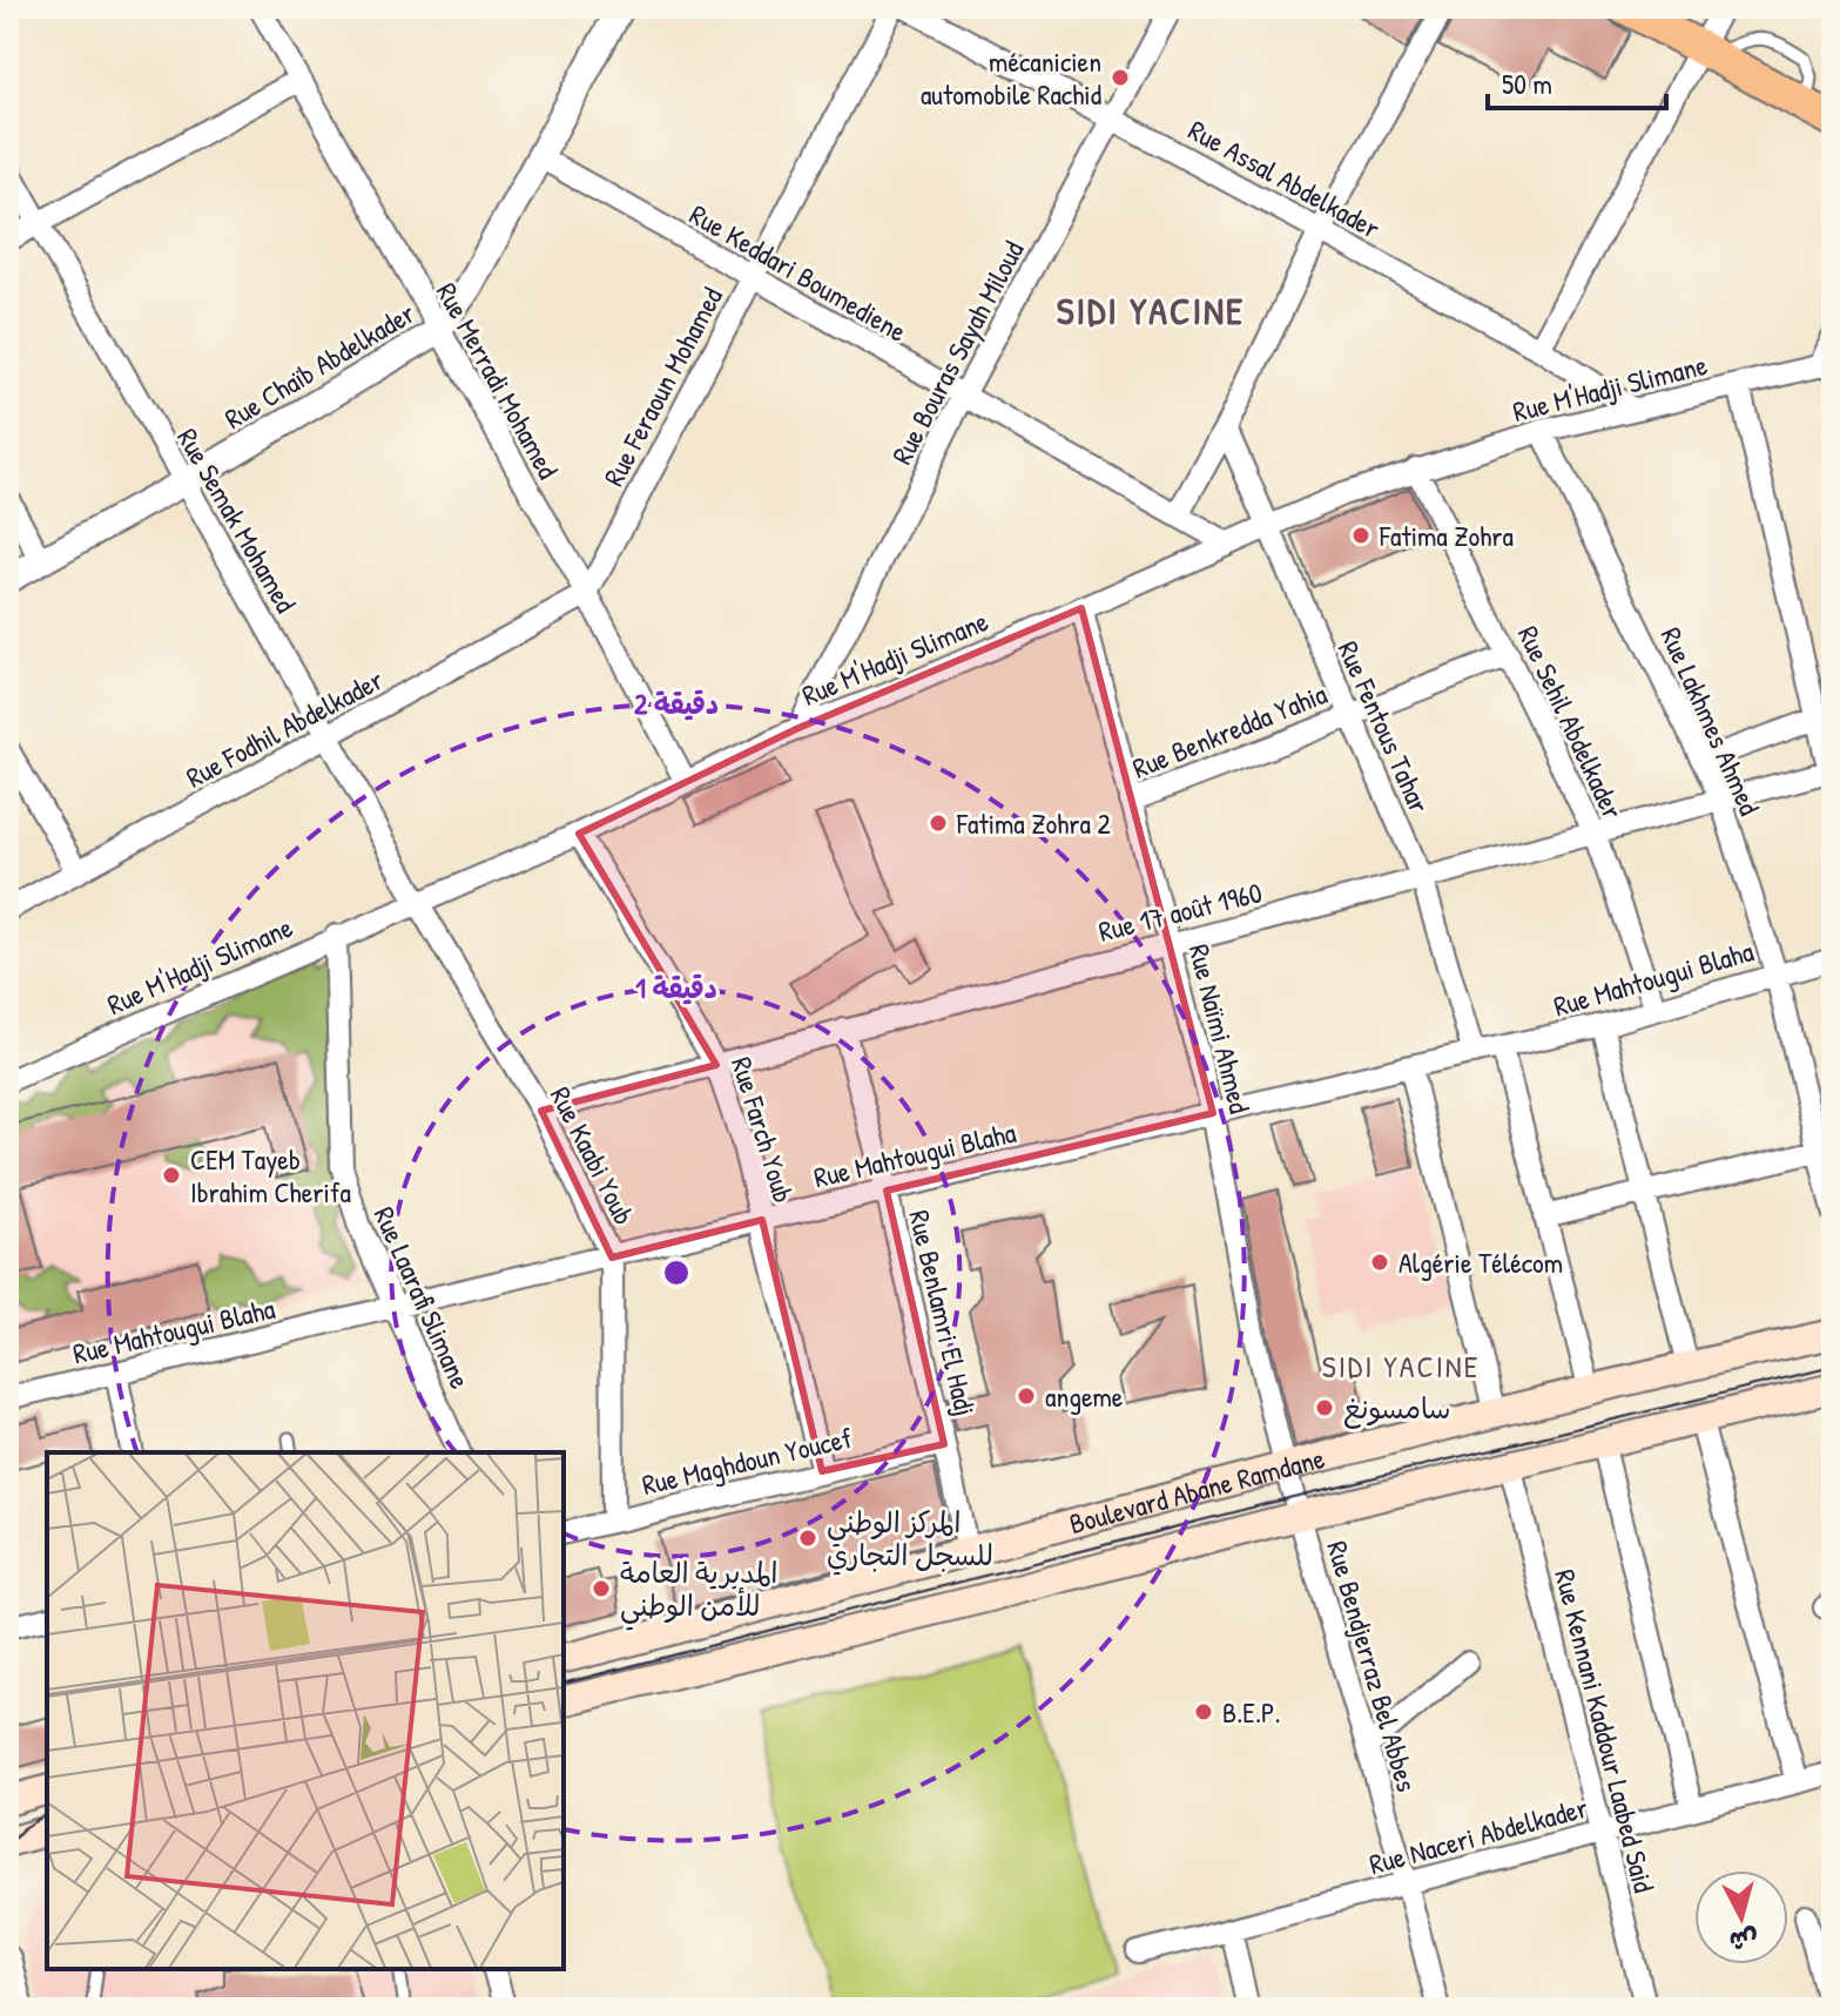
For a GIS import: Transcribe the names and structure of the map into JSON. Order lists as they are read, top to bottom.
{
  "streets": {
    "main road": ["Boulevard Abane Ramdane"],
    "street": [
      "Rue Assal Abdelkader",
      "Rue Keddari Boumediene",
      "Rue Bouras Sayah Miloud",
      "Rue Chaïb Abdelkader",
      "Rue Merradi Mohamed",
      "Rue Feraoun Mohamed",
      "Rue M'Hadji Slimane",
      "Rue Semak Mohamed",
      "Rue Lakhmes Ahmed",
      "Rue Sehil Abdelkader",
      "Rue Fentous Tahar",
      "Rue Fodhil Abdelkader",
      "Rue Benkredda Yahia",
      "Rue 17 août 1960",
      "Rue Mahtougui Blaha",
      "Rue Naïmi Ahmed",
      "Rue Farch Youb",
      "Rue Kaabi Youb",
      "Rue Laarafi Slimane",
      "Rue Benlamri El Hadj",
      "Rue Maghdoun Youcef",
      "Rue Bendjerraz Bel Abbes",
      "Rue Kennani Kaddour Laabed Said",
      "Rue Naceri Abdelkader"
    ]
  },
  "crossings": [
    ["Rue Assal Abdelkader", "Rue Bouras Sayah Miloud"],
    ["Rue Assal Abdelkader", "Rue M'Hadji Slimane"],
    ["Rue Keddari Boumediene", "Rue Bouras Sayah Miloud"],
    ["Rue Keddari Boumediene", "Rue Chaïb Abdelkader"],
    ["Rue Keddari Boumediene", "Rue Feraoun Mohamed"],
    ["Rue Keddari Boumediene", "Rue M'Hadji Slimane"],
    ["Rue Bouras Sayah Miloud", "Rue M'Hadji Slimane"],
    ["Rue Chaïb Abdelkader", "Rue Merradi Mohamed"],
    ["Rue Chaïb Abdelkader", "Rue Semak Mohamed"],
    ["Rue Merradi Mohamed", "Rue Feraoun Mohamed"],
    ["Rue Merradi Mohamed", "Rue M'Hadji Slimane"],
    ["Rue Merradi Mohamed", "Rue Fodhil Abdelkader"],
    ["Rue Feraoun Mohamed", "Rue Fodhil Abdelkader"],
    ["Rue M'Hadji Slimane", "Rue Semak Mohamed"],
    ["Rue M'Hadji Slimane", "Rue Lakhmes Ahmed"],
    ["Rue M'Hadji Slimane", "Rue Sehil Abdelkader"],
    ["Rue M'Hadji Slimane", "Rue Fentous Tahar"],
    ["Rue M'Hadji Slimane", "Rue Naïmi Ahmed"],
    ["Rue M'Hadji Slimane", "Rue Farch Youb"],
    ["Rue M'Hadji Slimane", "Rue Kaabi Youb"],
    ["Rue M'Hadji Slimane", "Rue Laarafi Slimane"],
    ["Rue Semak Mohamed", "Rue Fodhil Abdelkader"],
    ["Rue Semak Mohamed", "Rue Kaabi Youb"],
    ["Rue Lakhmes Ahmed", "Rue 17 août 1960"],
    ["Rue Lakhmes Ahmed", "Rue Mahtougui Blaha"],
    ["Rue Sehil Abdelkader", "Rue Benkredda Yahia"],
    ["Rue Sehil Abdelkader", "Rue 17 août 1960"],
    ["Rue Sehil Abdelkader", "Rue Mahtougui Blaha"],
    ["Rue Fentous Tahar", "Rue Benkredda Yahia"],
    ["Rue Fentous Tahar", "Rue 17 août 1960"],
    ["Rue Fentous Tahar", "Rue Mahtougui Blaha"],
    ["Rue Benkredda Yahia", "Rue Naïmi Ahmed"],
    ["Rue 17 août 1960", "Rue Naïmi Ahmed"],
    ["Rue 17 août 1960", "Rue Farch Youb"],
    ["Rue 17 août 1960", "Rue Kaabi Youb"],
    ["Rue 17 août 1960", "Rue Benlamri El Hadj"],
    ["Rue Mahtougui Blaha", "Rue Naïmi Ahmed"],
    ["Rue Mahtougui Blaha", "Rue Farch Youb"],
    ["Rue Mahtougui Blaha", "Rue Kaabi Youb"],
    ["Rue Mahtougui Blaha", "Rue Laarafi Slimane"],
    ["Rue Mahtougui Blaha", "Rue Benlamri El Hadj"],
    ["Rue Naïmi Ahmed", "Boulevard Abane Ramdane"],
    ["Rue Naïmi Ahmed", "Rue Bendjerraz Bel Abbes"],
    ["Rue Farch Youb", "Rue Maghdoun Youcef"],
    ["Rue Kaabi Youb", "Rue Maghdoun Youcef"],
    ["Rue Benlamri El Hadj", "Rue Maghdoun Youcef"],
    ["Rue Benlamri El Hadj", "Boulevard Abane Ramdane"],
    ["Boulevard Abane Ramdane", "Rue Bendjerraz Bel Abbes"],
    ["Boulevard Abane Ramdane", "Rue Kennani Kaddour Laabed Said"],
    ["Rue Bendjerraz Bel Abbes", "Rue Naceri Abdelkader"],
    ["Rue Kennani Kaddour Laabed Said", "Rue Naceri Abdelkader"]
  ],
  "districts": ["SIDI YACINE", "SIDI YACINE"],
  "places": [
    "mécanicien automobile Rachid",
    "Fatima Zohra",
    "Fatima Zohra 2",
    "CEM Tayeb Ibrahim Cherifa",
    "Algérie Télécom",
    "angeme",
    "سامسونغ",
    "المركز الوطني للسجل التجاري",
    "المديرية العامة للأمن الوطني",
    "B.E.P."
  ],
  "scale_bar": "50 m",
  "north": "bottom",
  "rings": ["2 دقيقة", "1 دقيقة"]
}
